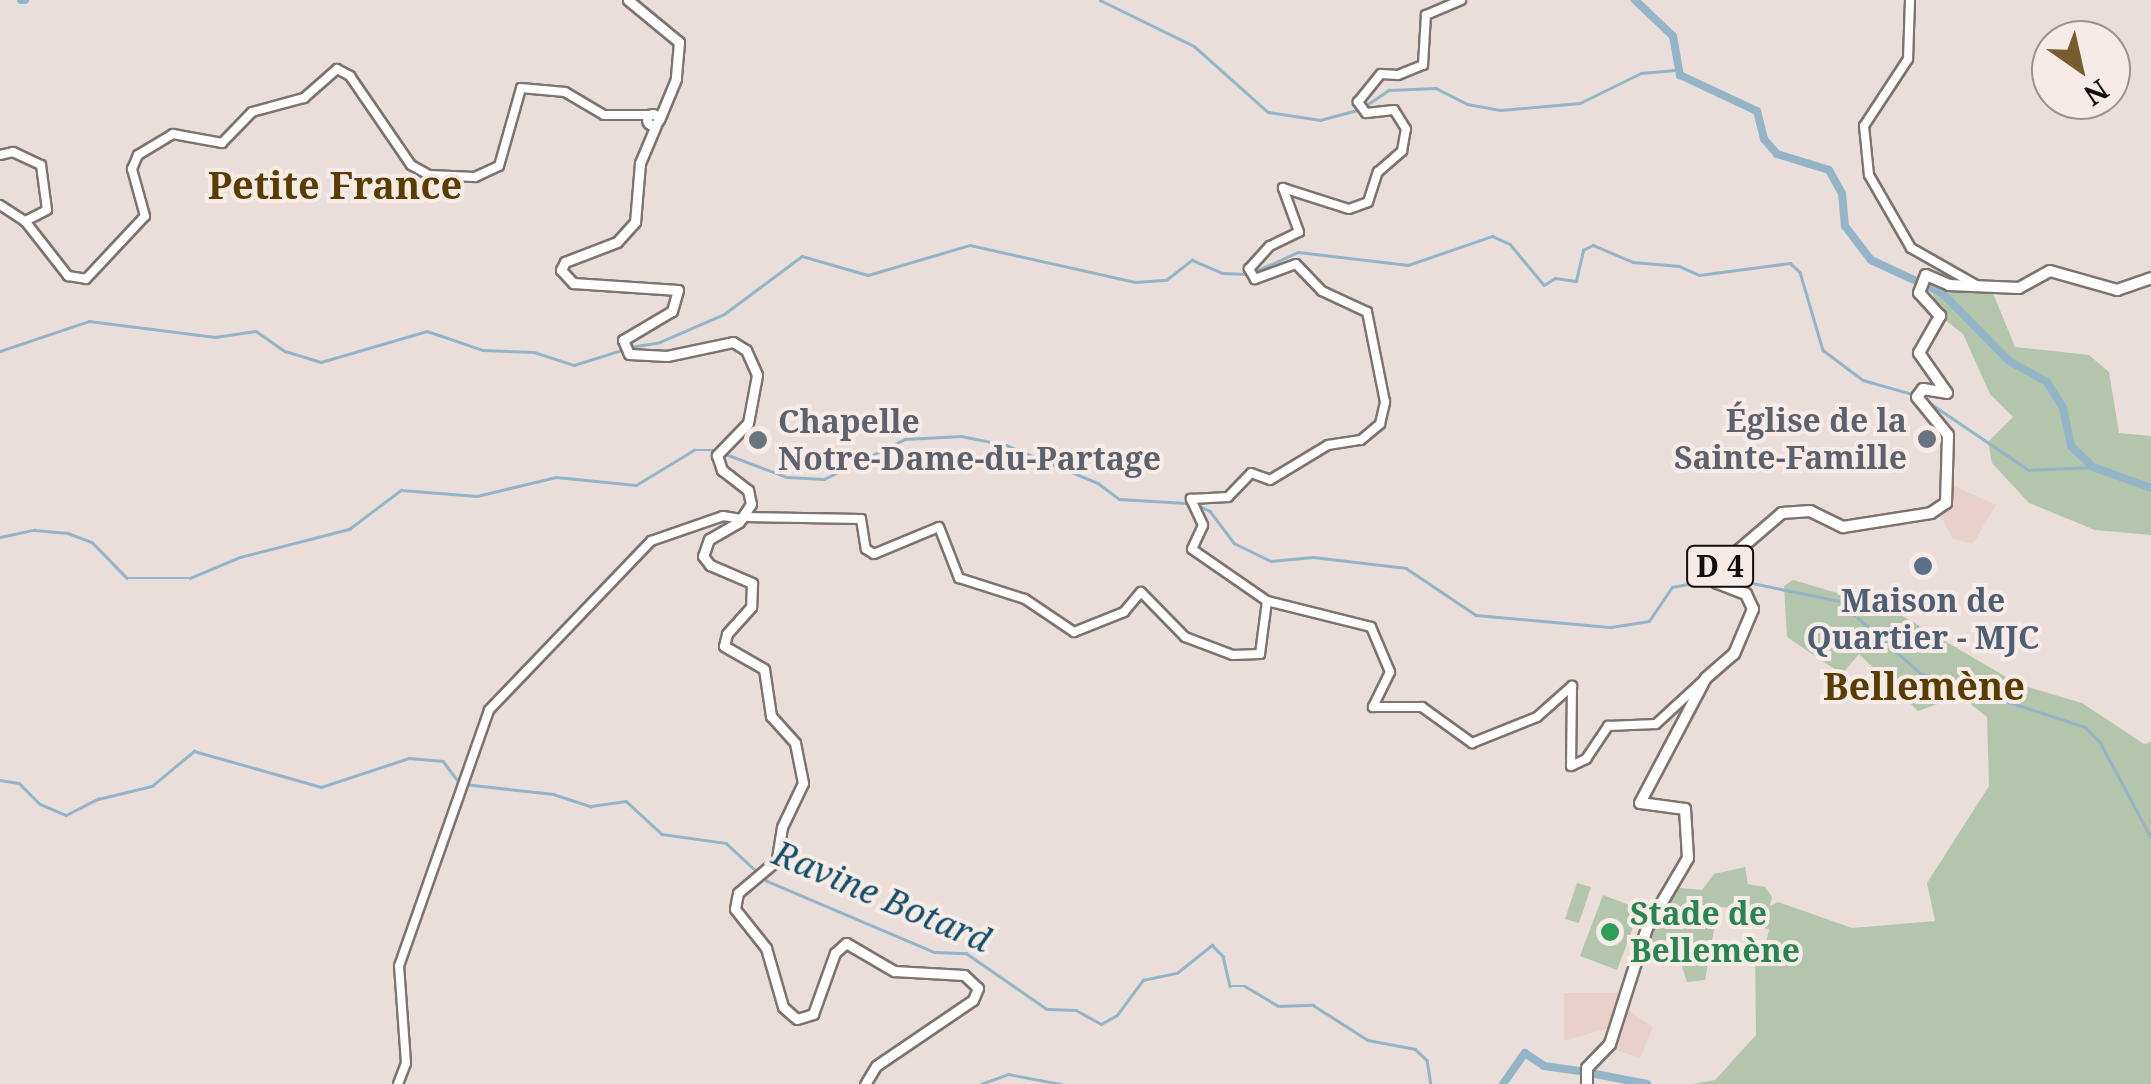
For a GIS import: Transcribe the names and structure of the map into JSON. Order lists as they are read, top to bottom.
{
  "streets": {
    "main road": ["D 4"]
  },
  "districts": ["Petite France", "Bellemène"],
  "water": ["Ravine Botard"],
  "places": [
    "Église de la Sainte-Famille",
    "Chapelle Notre-Dame-du-Partage",
    "Maison de Quartier - MJC",
    "Stade de Bellemène"
  ],
  "north": "bottom right"
}
